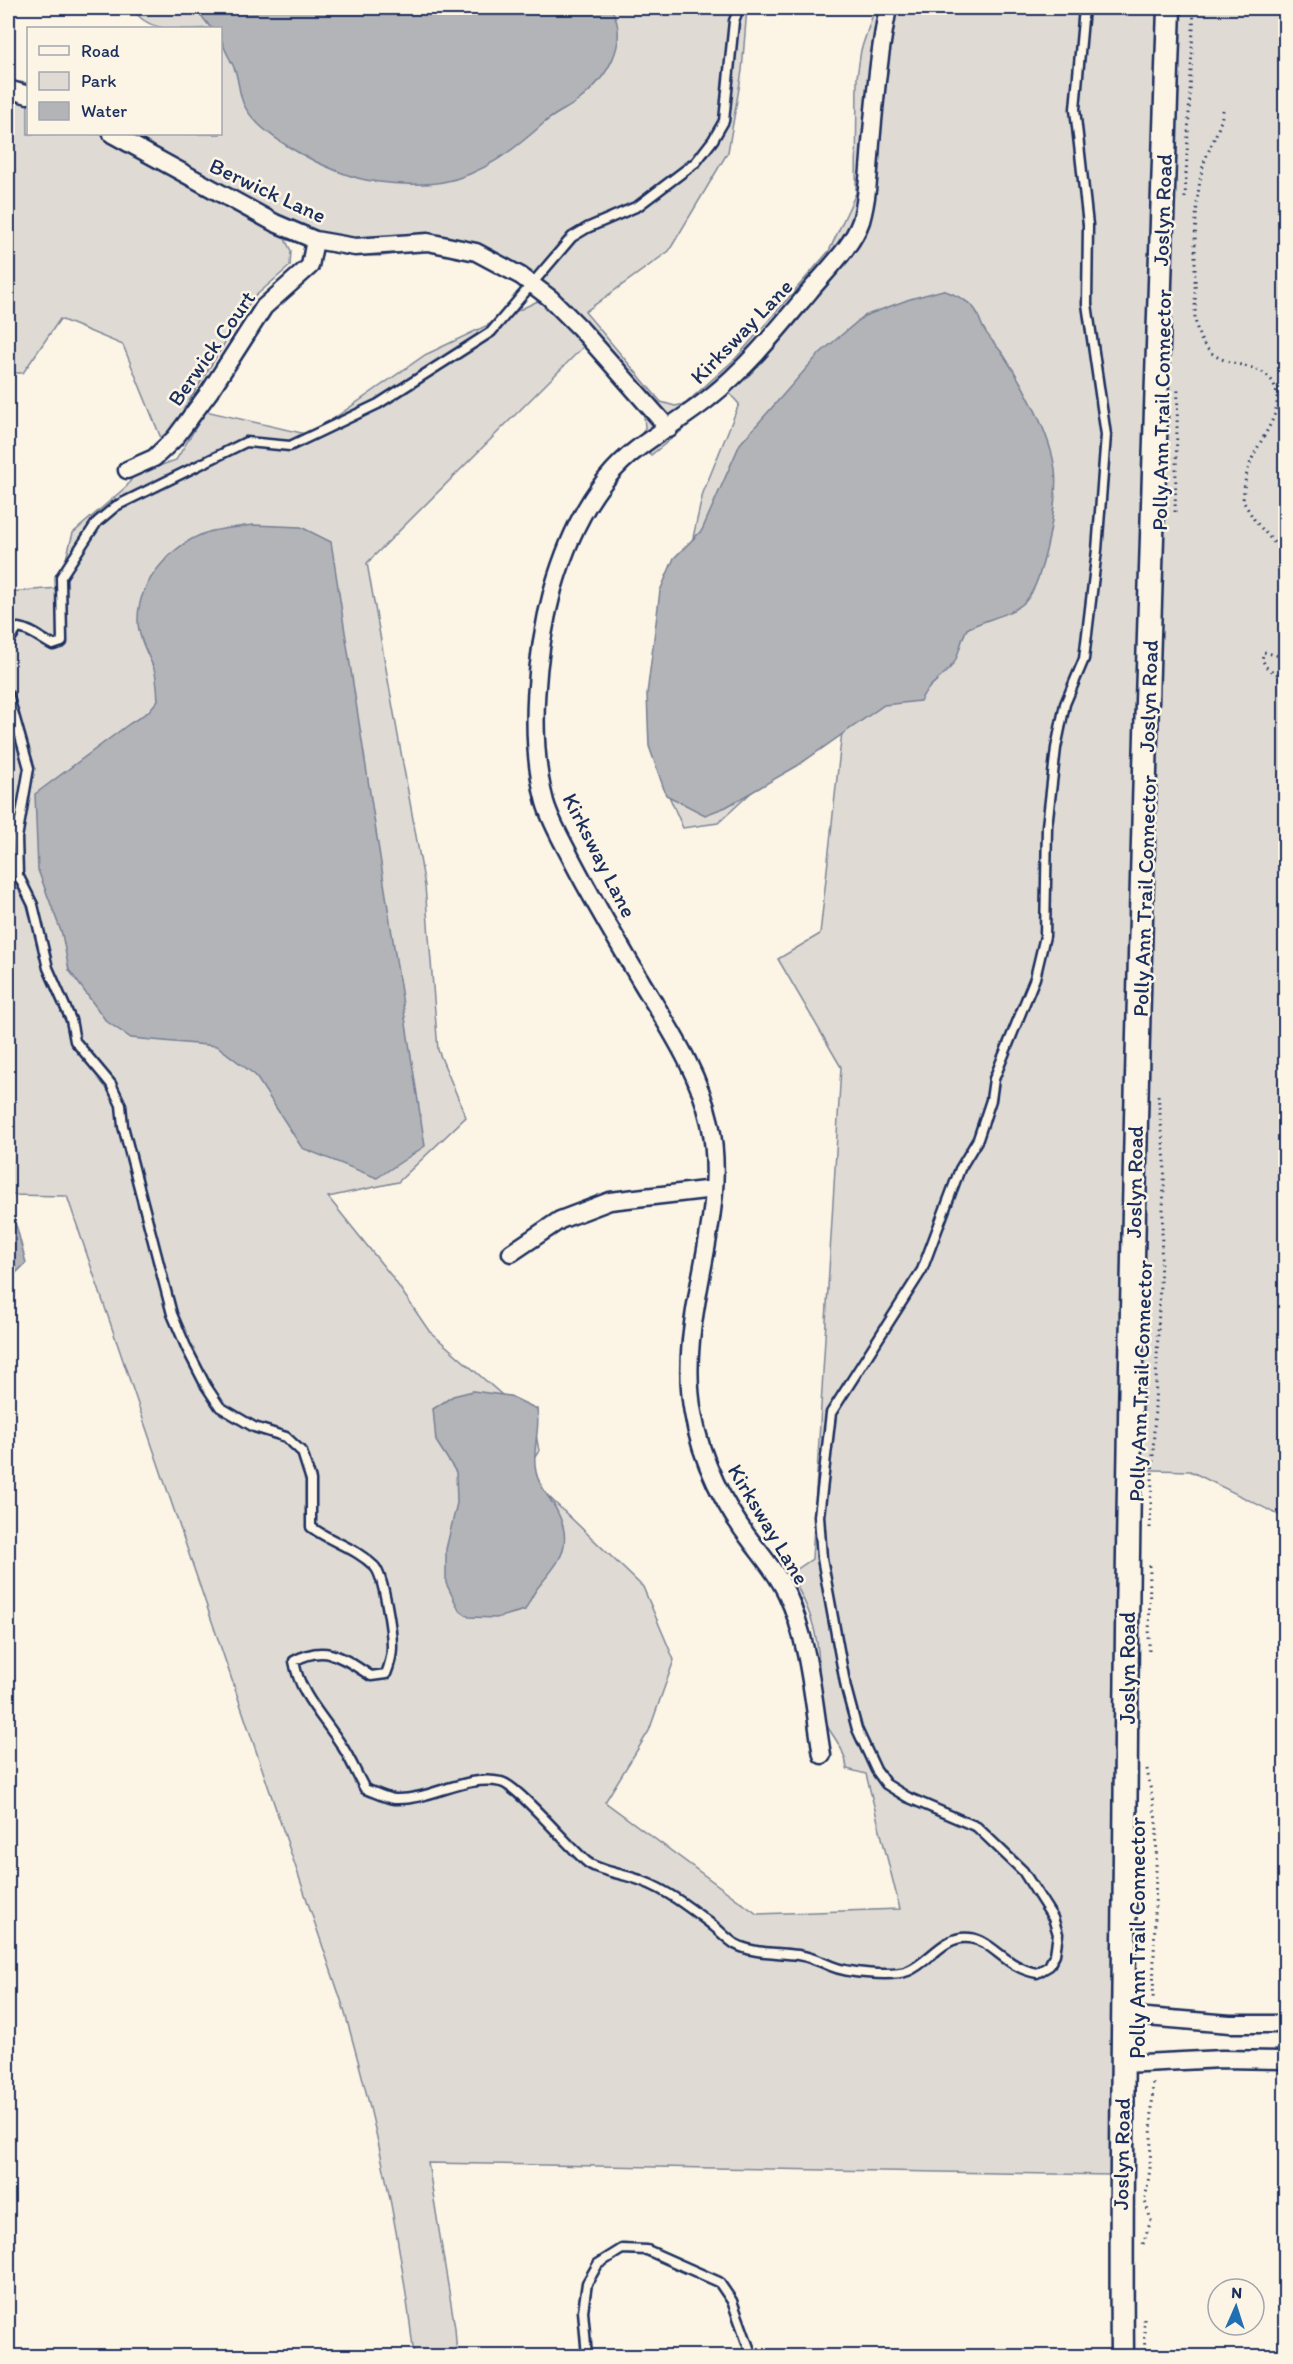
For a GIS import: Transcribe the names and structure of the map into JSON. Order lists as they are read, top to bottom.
{
  "streets": {
    "street": [
      "Berwick Lane",
      "Joslyn Road",
      "Kirksway Lane",
      "Berwick Court"
    ],
    "path": ["Polly Ann Trail Connector"]
  },
  "crossings": [
    ["Berwick Lane", "Kirksway Lane"],
    ["Berwick Lane", "Berwick Court"]
  ],
  "legend": ["Road", "Park", "Water"],
  "north": "top"
}
